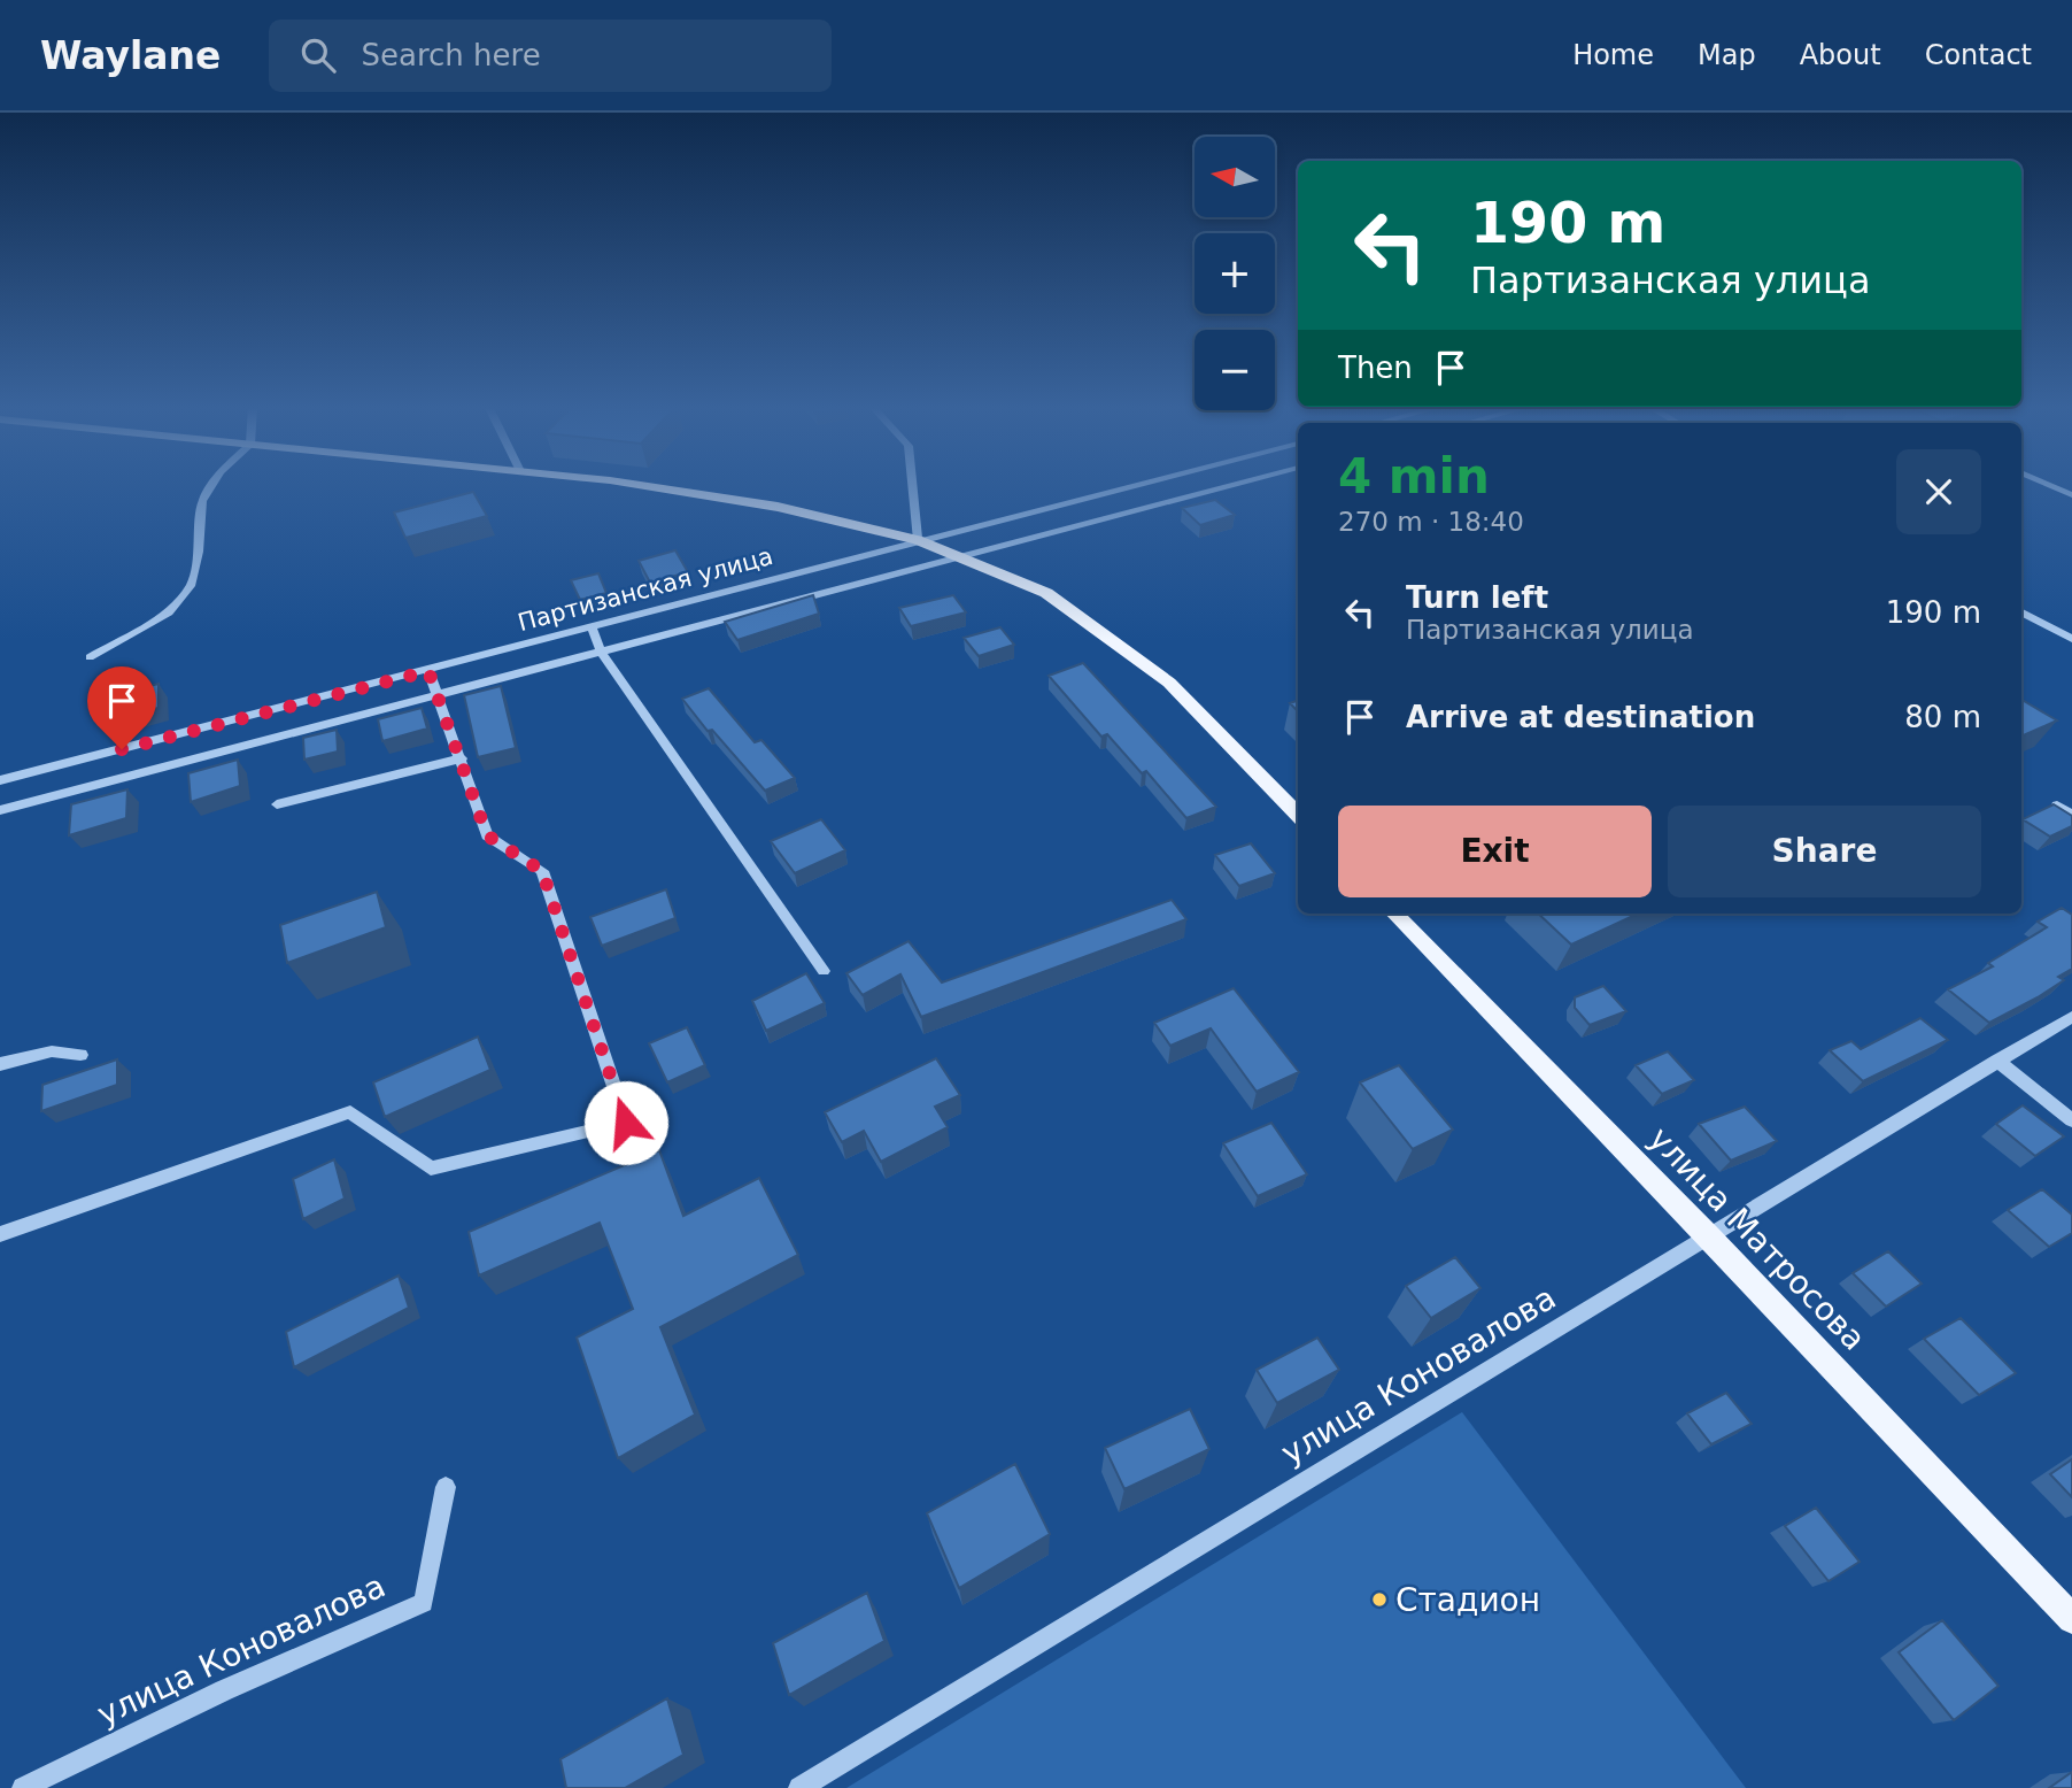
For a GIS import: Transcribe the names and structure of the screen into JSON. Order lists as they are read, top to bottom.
{
  "streets": {
    "main road": ["улица Матросова"],
    "street": ["Партизанская улица", "улица Коновалова"]
  },
  "crossings": [
    ["улица Матросова", "улица Коновалова"]
  ],
  "places": ["Стадион"],
  "north": "left",
  "page": {
    "header": "Waylane",
    "search": "Search here",
    "nav": [
      "Home",
      "Map",
      "About",
      "Contact"
    ],
    "map_buttons": ["+", "−"],
    "turn": ["190 m", "Партизанская улица"],
    "then": "Then",
    "heading": ["4 min", "270 m · 18:40"],
    "list": [
      {
        "name": "Turn left",
        "note": "Партизанская улица",
        "value": "190 m"
      },
      {
        "name": "Arrive at destination",
        "value": "80 m"
      }
    ],
    "buttons": ["Exit", "Share"]
  }
}
